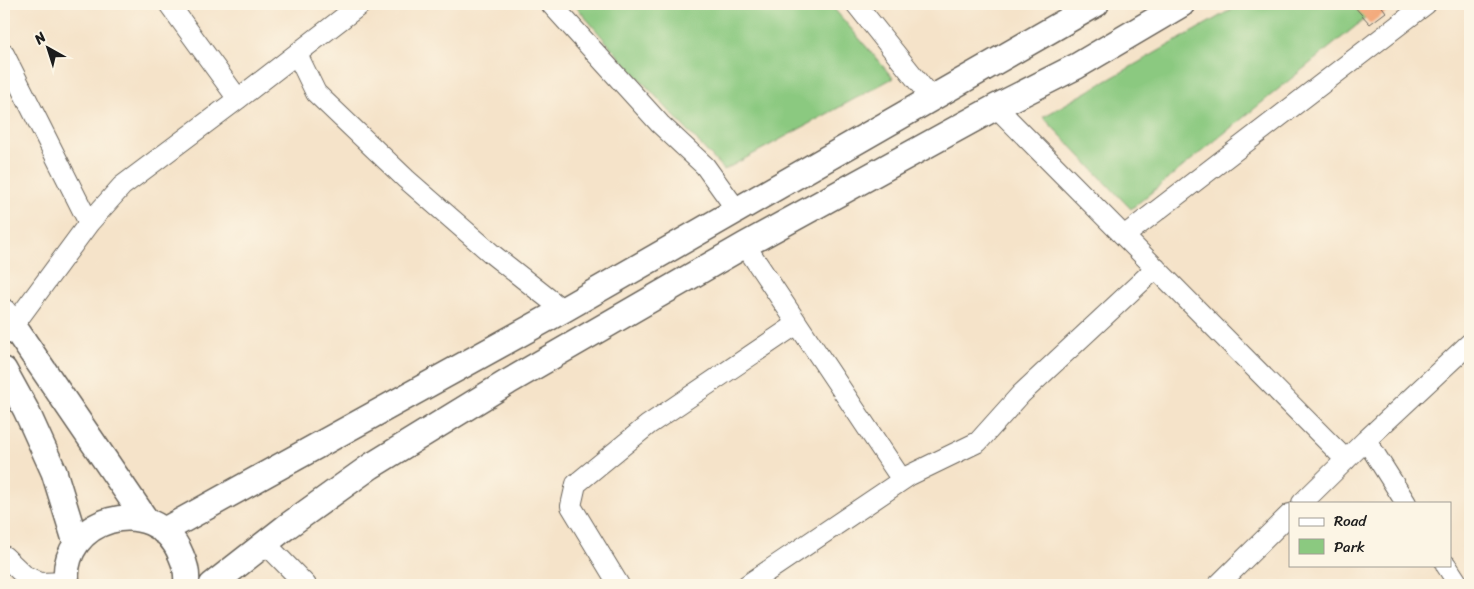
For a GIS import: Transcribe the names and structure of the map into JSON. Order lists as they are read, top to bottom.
{
  "legend": ["Road", "Park"],
  "north": "top left"
}
